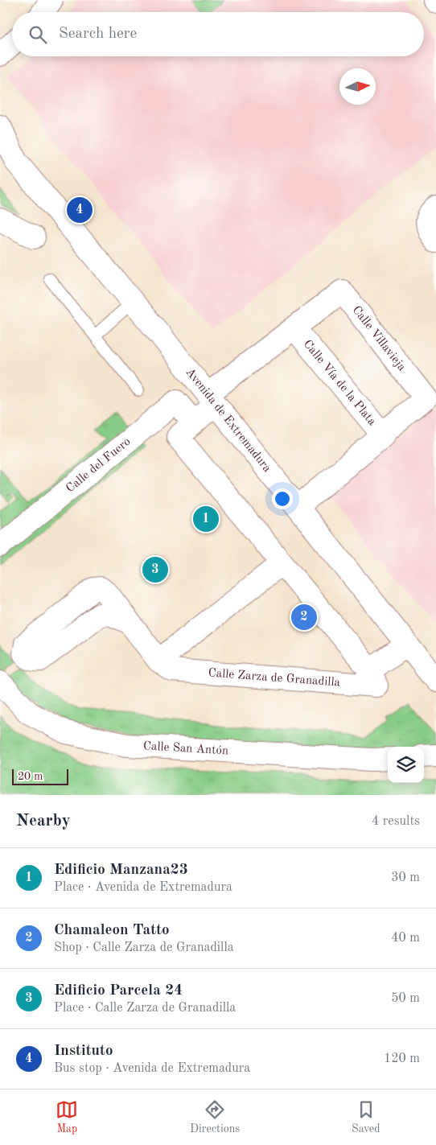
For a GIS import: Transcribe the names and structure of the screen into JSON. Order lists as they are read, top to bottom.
{
  "streets": {
    "street": [
      "Calle Villavieja",
      "Calle Vía de la Plata",
      "Avenida de Extremadura",
      "Calle del Fuero",
      "Calle Zarza de Granadilla",
      "Calle San Antón"
    ]
  },
  "crossings": [
    ["Calle Villavieja", "Calle Vía de la Plata"],
    ["Calle Vía de la Plata", "Avenida de Extremadura"],
    ["Calle Vía de la Plata", "Calle del Fuero"]
  ],
  "scale_bar": "20 m",
  "north": "right",
  "page": {
    "search": "Search here",
    "pins": [
      "4",
      "1",
      "3",
      "2"
    ],
    "scale": "20 m",
    "heading": ["Nearby", "4 results"],
    "list": [
      {
        "mark": "1",
        "name": "Edificio Manzana23",
        "note": "Place · Avenida de Extremadura",
        "value": "30 m"
      },
      {
        "mark": "2",
        "name": "Chamaleon Tatto",
        "note": "Shop · Calle Zarza de Granadilla",
        "value": "40 m"
      },
      {
        "mark": "3",
        "name": "Edificio Parcela 24",
        "note": "Place · Calle Zarza de Granadilla",
        "value": "50 m"
      },
      {
        "mark": "4",
        "name": "Instituto",
        "note": "Bus stop · Avenida de Extremadura",
        "value": "120 m"
      }
    ],
    "nav": ["Map", "Directions", "Saved"]
  }
}
